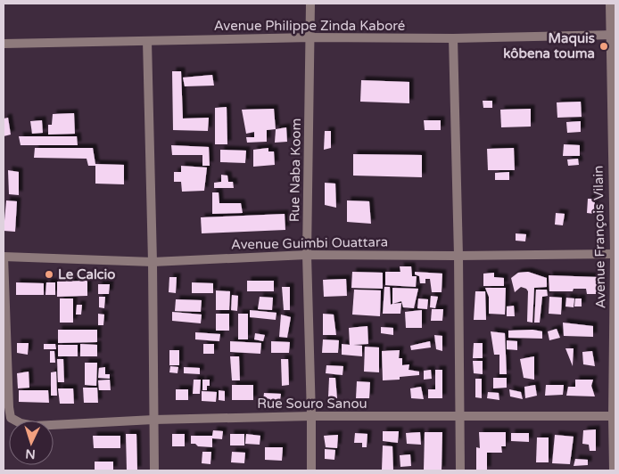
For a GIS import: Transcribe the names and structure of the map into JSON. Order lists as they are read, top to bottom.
{
  "streets": {
    "street": [
      "Avenue Philippe Zinda Kaboré",
      "Rue Naba Koom",
      "Avenue François Vilain",
      "Avenue Guimbi Ouattara",
      "Rue Souro Sanou"
    ]
  },
  "crossings": [
    ["Avenue Philippe Zinda Kaboré", "Rue Naba Koom"],
    ["Avenue Philippe Zinda Kaboré", "Avenue François Vilain"],
    ["Rue Naba Koom", "Avenue Guimbi Ouattara"],
    ["Rue Naba Koom", "Rue Souro Sanou"],
    ["Avenue François Vilain", "Avenue Guimbi Ouattara"],
    ["Avenue François Vilain", "Rue Souro Sanou"],
    ["Avenue Guimbi Ouattara", "Rue Souro Sanou"]
  ],
  "places": ["Maquis kôbena touma", "Le Calcio"],
  "north": "bottom"
}
